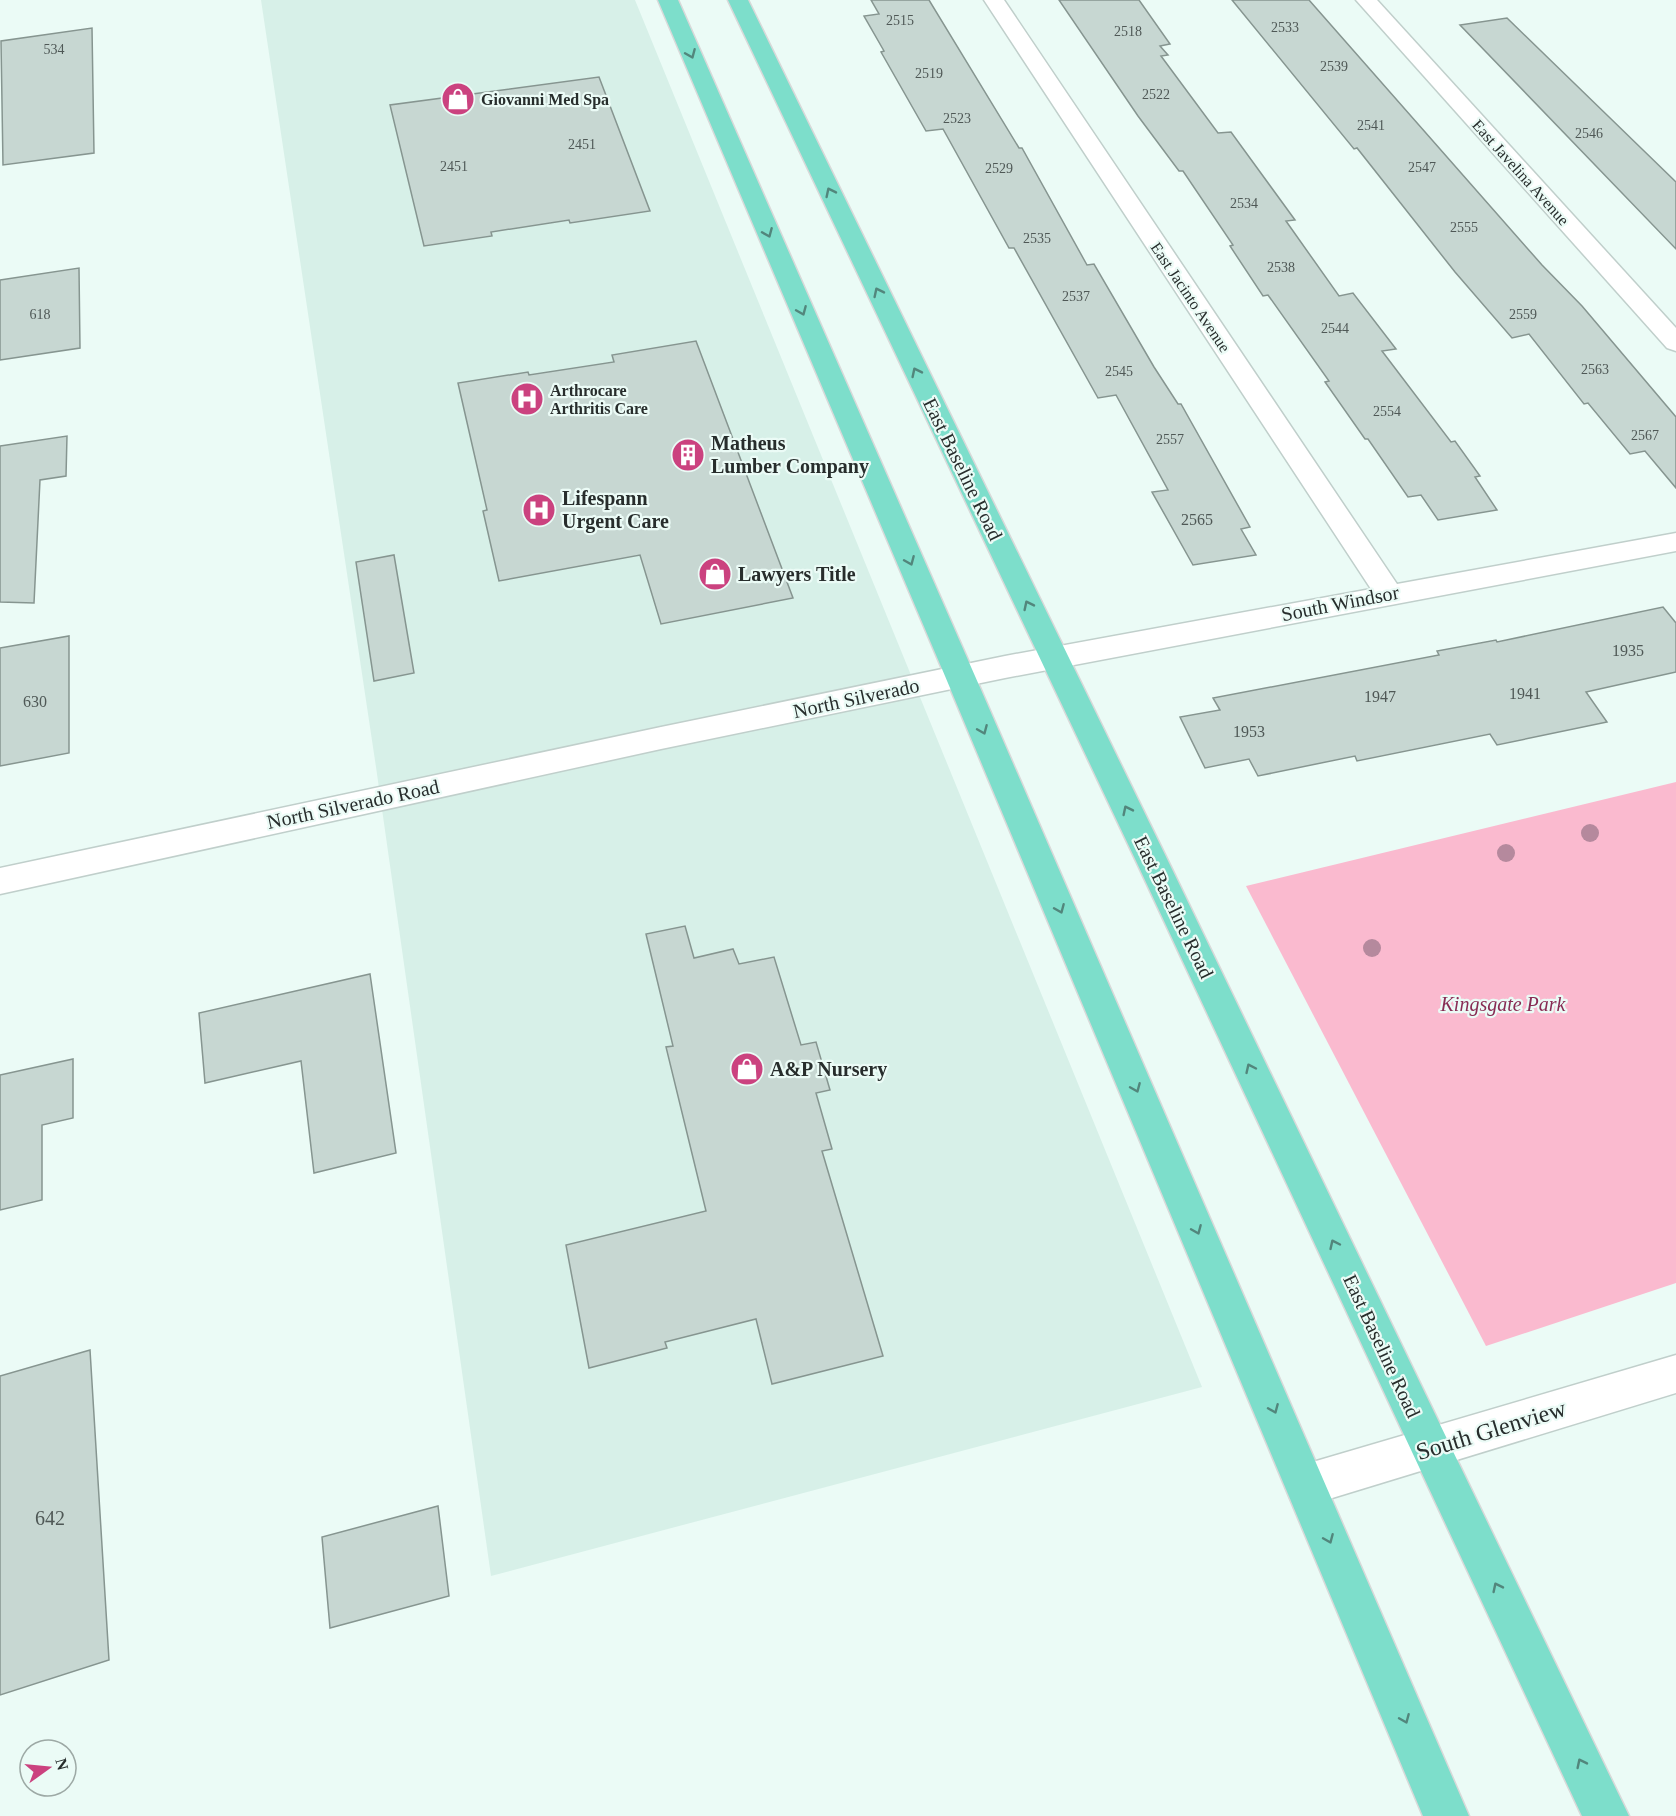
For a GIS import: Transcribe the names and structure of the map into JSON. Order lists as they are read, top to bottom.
{
  "streets": {
    "main road": ["East Baseline Road"],
    "street": [
      "East Javelina Avenue",
      "East Jacinto Avenue",
      "South Windsor",
      "North Silverado",
      "North Silverado Road",
      "South Glenview"
    ]
  },
  "crossings": [
    ["East Jacinto Avenue", "South Windsor"],
    ["East Baseline Road", "South Windsor"],
    ["East Baseline Road", "South Glenview"],
    ["South Windsor", "North Silverado"],
    ["North Silverado", "North Silverado Road"]
  ],
  "parks": ["Kingsgate Park"],
  "places": {
    "shop": ["Giovanni Med Spa", "Lawyers Title", "A&P Nursery"],
    "hospital": ["Arthrocare Arthritis Care", "Lifespann Urgent Care"],
    "building": ["Matheus Lumber Company"]
  },
  "house_numbers": [
    "2515",
    "2533",
    "2518",
    "534",
    "2539",
    "2519",
    "2522",
    "2523",
    "2541",
    "2546",
    "2451",
    "2451",
    "2547",
    "2529",
    "2534",
    "2555",
    "2535",
    "2538",
    "2537",
    "618",
    "2559",
    "2544",
    "2563",
    "2545",
    "2554",
    "2567",
    "2557",
    "2565",
    "1935",
    "1941",
    "1947",
    "630",
    "1953",
    "642"
  ],
  "north": "right"
}
